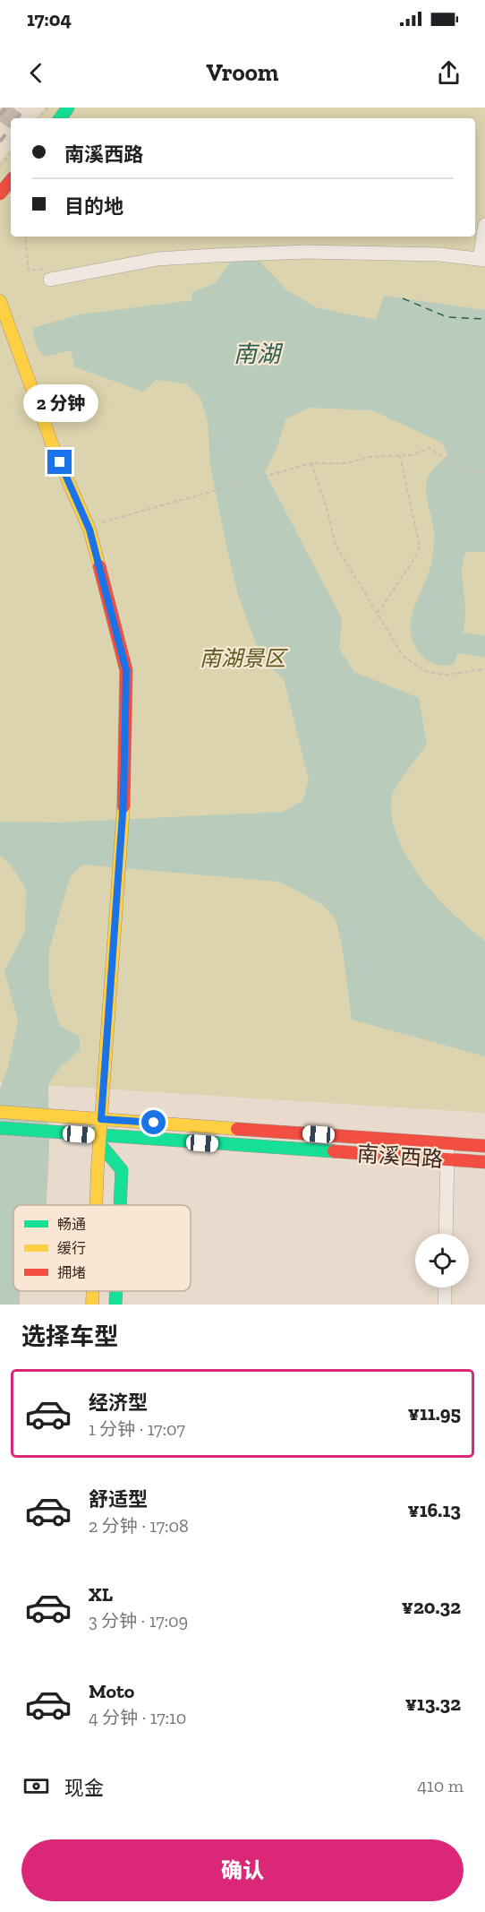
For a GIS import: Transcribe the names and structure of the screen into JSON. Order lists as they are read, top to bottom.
{
  "streets": {
    "main road": ["南溪西路"]
  },
  "water": ["南湖"],
  "parks": ["南湖景区"],
  "legend": ["畅通", "缓行", "拥堵"],
  "page": {
    "status": "17:04",
    "header": "Vroom",
    "banner": ["南溪西路", "目的地"],
    "bubble": "2 分钟",
    "heading": "选择车型",
    "list": [
      {
        "name": "经济型",
        "note": "1 分钟 · 17:07",
        "value": "¥11.95"
      },
      {
        "name": "舒适型",
        "note": "2 分钟 · 17:08",
        "value": "¥16.13"
      },
      {
        "name": "XL",
        "note": "3 分钟 · 17:09",
        "value": "¥20.32"
      },
      {
        "name": "Moto",
        "note": "4 分钟 · 17:10",
        "value": "¥13.32"
      }
    ],
    "pay": ["现金", "410 m"],
    "buttons": "确认"
  }
}
